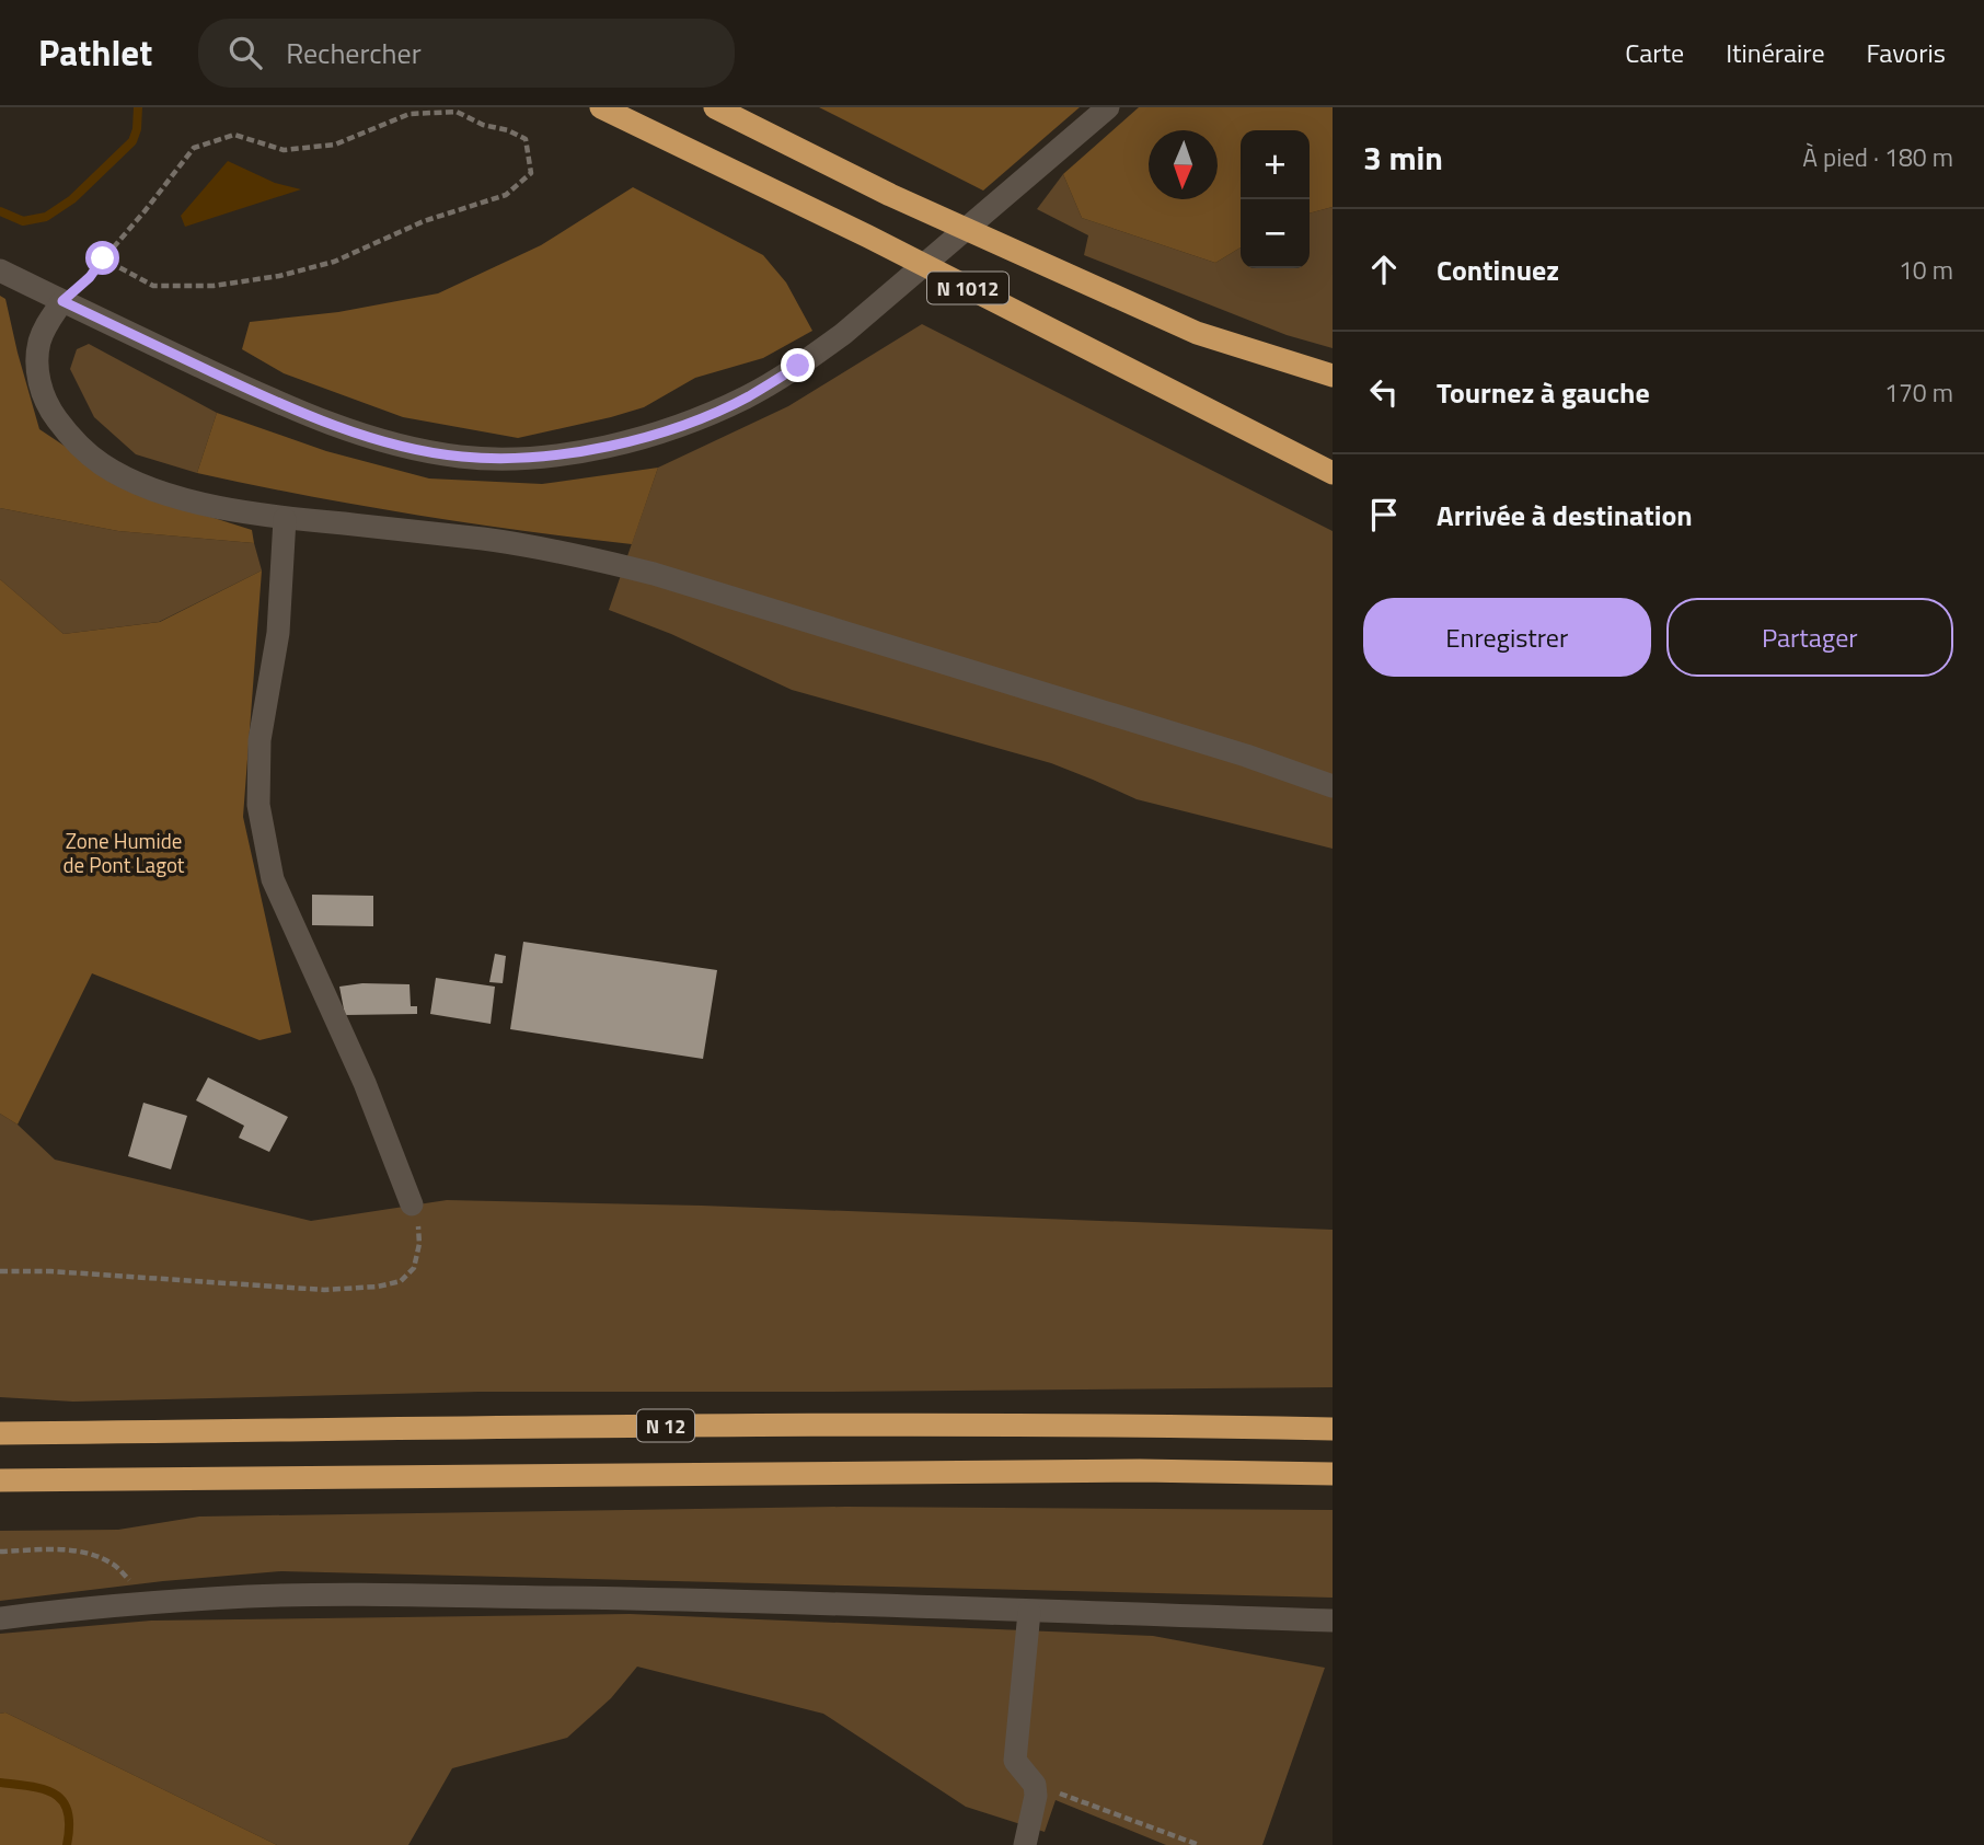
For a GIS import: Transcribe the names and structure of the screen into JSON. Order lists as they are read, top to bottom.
{
  "streets": {
    "highway": ["N 1012", "N 12"]
  },
  "parks": ["Zone Humide de Pont Lagot"],
  "north": "bottom",
  "page": {
    "header": "Pathlet",
    "search": "Rechercher",
    "nav": ["Carte", "Itinéraire", "Favoris"],
    "heading": ["3 min", "À pied · 180 m"],
    "map_buttons": ["+", "−"],
    "list": [
      ["Continuez", "10 m"],
      ["Tournez à gauche", "170 m"],
      "Arrivée à destination"
    ],
    "buttons": ["Enregistrer", "Partager"]
  }
}
